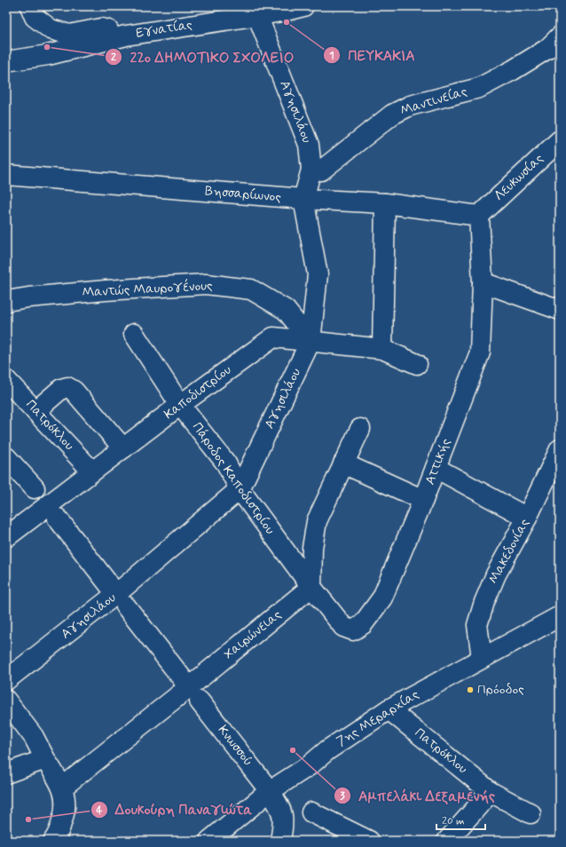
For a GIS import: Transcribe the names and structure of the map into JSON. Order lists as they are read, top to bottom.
{
  "streets": {
    "street": [
      "Εγνατίας",
      "Μαντινείας",
      "Αγησιλάου",
      "Λευκωσίας",
      "Βησσαρίωνος",
      "Μαντώς Μαυρογένους",
      "Καποδιστρίου",
      "Πατρόκλου",
      "Αττικής",
      "Πάροδος Καποδιστρίου",
      "Μακεδονίας",
      "Χαιρώνειας",
      "7ης Μεραρχίας",
      "Κνωσσού"
    ]
  },
  "crossings": [
    ["Εγνατίας", "Αγησιλάου"],
    ["Μαντινείας", "Αγησιλάου"],
    ["Αγησιλάου", "Βησσαρίωνος"],
    ["Αγησιλάου", "Μαντώς Μαυρογένους"],
    ["Αγησιλάου", "Καποδιστρίου"],
    ["Αγησιλάου", "Πάροδος Καποδιστρίου"],
    ["Αγησιλάου", "Κνωσσού"],
    ["Λευκωσίας", "Βησσαρίωνος"],
    ["Λευκωσίας", "Αττικής"],
    ["Βησσαρίωνος", "Αττικής"],
    ["Μαντώς Μαυρογένους", "Καποδιστρίου"],
    ["Καποδιστρίου", "Πατρόκλου"],
    ["Καποδιστρίου", "Πάροδος Καποδιστρίου"],
    ["Πατρόκλου", "7ης Μεραρχίας"],
    ["Αττικής", "Πάροδος Καποδιστρίου"],
    ["Αττικής", "Χαιρώνειας"],
    ["Πάροδος Καποδιστρίου", "Χαιρώνειας"],
    ["Μακεδονίας", "7ης Μεραρχίας"],
    ["Χαιρώνειας", "Κνωσσού"],
    ["7ης Μεραρχίας", "Κνωσσού"]
  ],
  "places": [
    "ΠΕΥΚΑΚΙΑ",
    "22ο ΔΗΜΟΤΙΚΟ ΣΧΟΛΕΙΟ",
    "Πρόοδος",
    "Αμπελάκι Δεξαμενής",
    "Δουκούρη Παναγιώτα"
  ],
  "scale_bar": "20 m"
}
